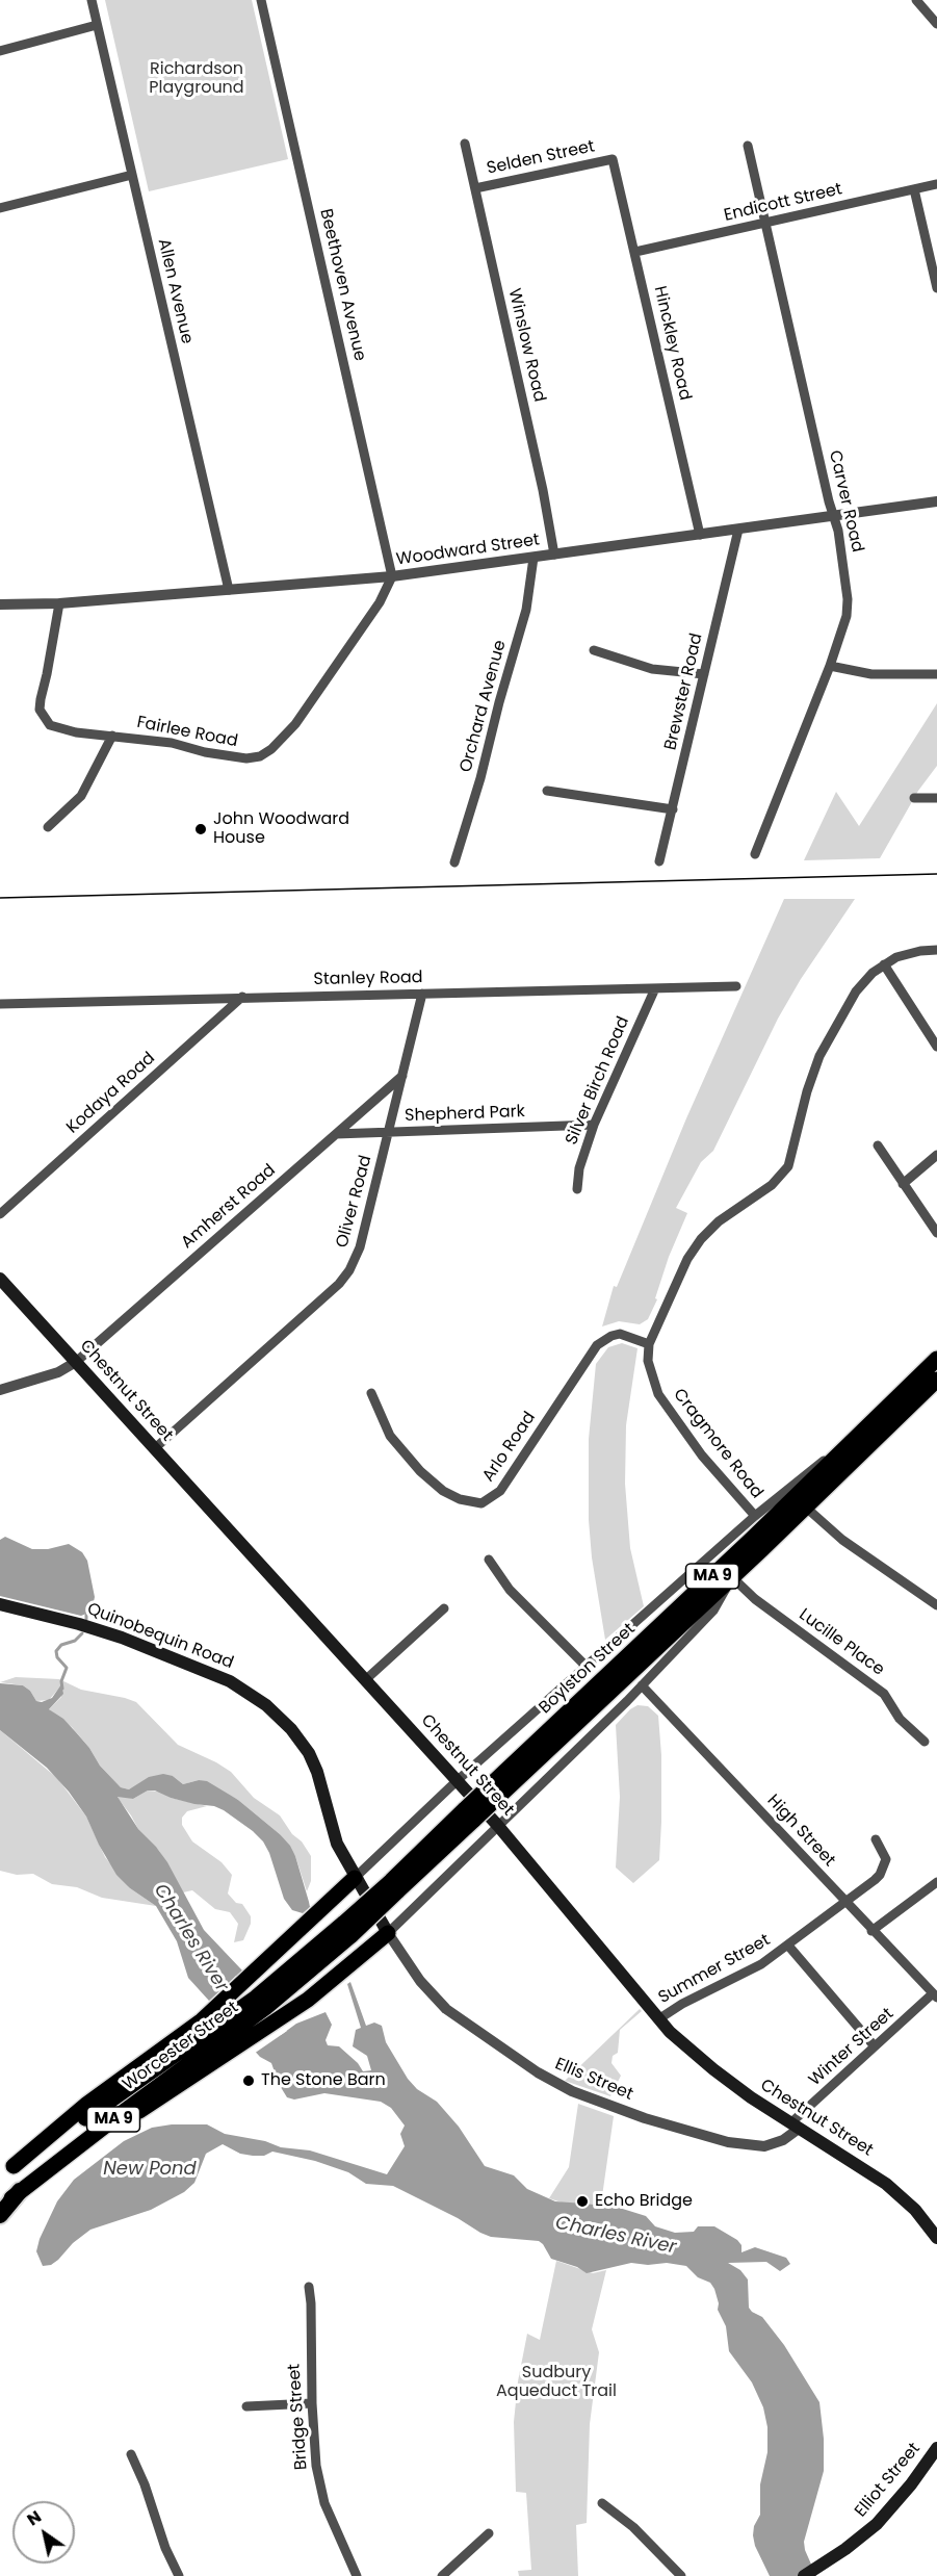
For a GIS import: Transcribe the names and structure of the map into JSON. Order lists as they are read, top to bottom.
{
  "streets": {
    "highway": ["MA 9", "Boylston Street", "Worcester Street"],
    "main road": ["Chestnut Street", "Quinobequin Road", "Elliot Street"],
    "street": [
      "Selden Street",
      "Endicott Street",
      "Beethoven Avenue",
      "Allen Avenue",
      "Hinckley Road",
      "Winslow Road",
      "Carver Road",
      "Woodward Street",
      "Brewster Road",
      "Orchard Avenue",
      "Fairlee Road",
      "Stanley Road",
      "Silver Birch Road",
      "Kodaya Road",
      "Shepherd Park",
      "Oliver Road",
      "Amherst Road",
      "Cragmore Road",
      "Arlo Road",
      "Lucille Place",
      "High Street",
      "Summer Street",
      "Winter Street",
      "Ellis Street",
      "Bridge Street"
    ]
  },
  "crossings": [
    ["Selden Street", "Hinckley Road"],
    ["Selden Street", "Winslow Road"],
    ["Endicott Street", "Hinckley Road"],
    ["Endicott Street", "Carver Road"],
    ["Beethoven Avenue", "Woodward Street"],
    ["Beethoven Avenue", "Fairlee Road"],
    ["Allen Avenue", "Woodward Street"],
    ["Hinckley Road", "Woodward Street"],
    ["Winslow Road", "Woodward Street"],
    ["Carver Road", "Woodward Street"],
    ["Woodward Street", "Brewster Road"],
    ["Woodward Street", "Orchard Avenue"],
    ["Woodward Street", "Fairlee Road"],
    ["Stanley Road", "Silver Birch Road"],
    ["Stanley Road", "Kodaya Road"],
    ["Stanley Road", "Oliver Road"],
    ["Silver Birch Road", "Shepherd Park"],
    ["Shepherd Park", "Oliver Road"],
    ["Shepherd Park", "Amherst Road"],
    ["Oliver Road", "Amherst Road"],
    ["Oliver Road", "Chestnut Street"],
    ["Amherst Road", "Chestnut Street"],
    ["Chestnut Street", "Summer Street"],
    ["Chestnut Street", "Winter Street"],
    ["Chestnut Street", "Ellis Street"],
    ["Cragmore Road", "Arlo Road"],
    ["MA 9", "Worcester Street"],
    ["Quinobequin Road", "Ellis Street"],
    ["Lucille Place", "Boylston Street"],
    ["Boylston Street", "Worcester Street"],
    ["High Street", "Summer Street"],
    ["High Street", "Winter Street"],
    ["Winter Street", "Ellis Street"]
  ],
  "water": ["Charles River", "New Pond"],
  "parks": ["Richardson Playground", "Sudbury Aqueduct Trail"],
  "places": ["John Woodward House", "The Stone Barn", "Echo Bridge"],
  "north": "top left"
}
